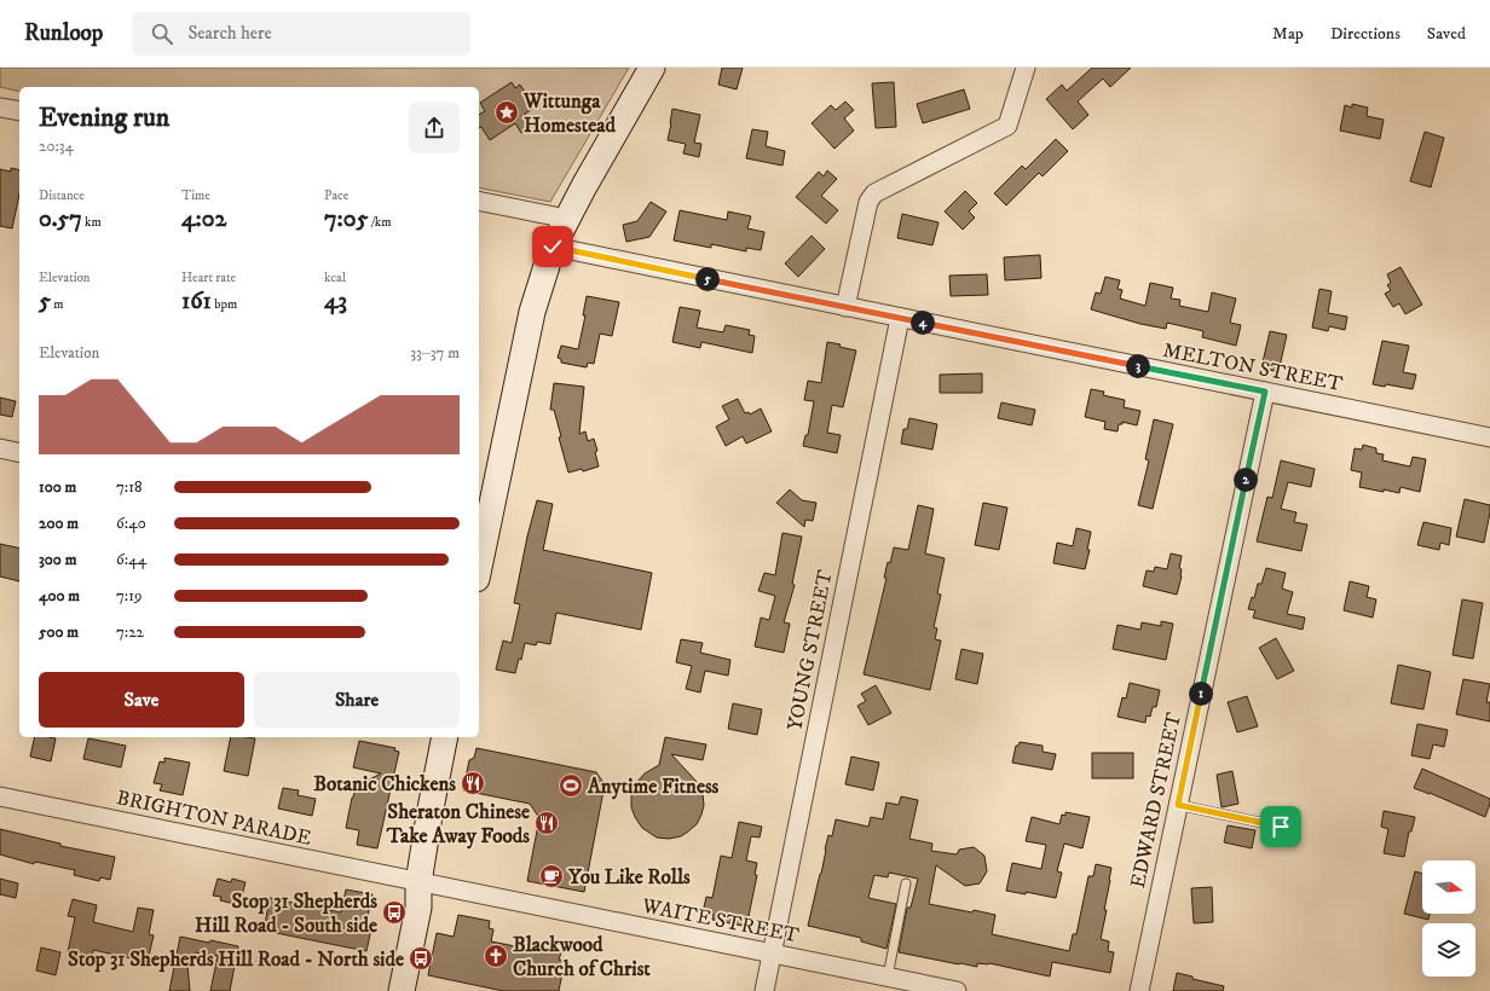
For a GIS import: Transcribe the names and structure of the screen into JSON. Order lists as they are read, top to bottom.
{
  "streets": {
    "street": [
      "MELTON STREET",
      "YOUNG STREET",
      "EDWARD STREET",
      "BRIGHTON PARADE",
      "WAITE STREET"
    ]
  },
  "crossings": [
    ["MELTON STREET", "YOUNG STREET"],
    ["MELTON STREET", "EDWARD STREET"],
    ["YOUNG STREET", "WAITE STREET"],
    ["BRIGHTON PARADE", "WAITE STREET"]
  ],
  "places": {
    "place": ["Wittunga Homestead"],
    "restaurant": ["Botanic Chickens", "Sheraton Chinese Take Away Foods"],
    "sports": ["Anytime Fitness"],
    "cafe": ["You Like Rolls"],
    "bus stop": ["Stop 31 Shepherds Hill Road - South side", "Stop 31 Shepherds Hill Road - North side"],
    "church": ["Blackwood Church of Christ"]
  },
  "north": "right",
  "page": {
    "header": "Runloop",
    "search": "Search here",
    "nav": ["Map", "Directions", "Saved"],
    "heading": ["Evening run", "20:34"],
    "stats": [
      ["Distance", "0.57 km"],
      ["Time", "4:02"],
      ["Pace", "7:05 /km"],
      ["Elevation", "5 m"],
      ["Heart rate", "161 bpm"],
      ["kcal", "43"]
    ],
    "pins": [
      "5",
      "4",
      "3",
      "2",
      "1"
    ],
    "chart": ["Elevation", "33–37 m"],
    "list": [
      {
        "name": "100 m",
        "note": "7:18"
      },
      {
        "name": "200 m",
        "note": "6:40"
      },
      {
        "name": "300 m",
        "note": "6:44"
      },
      {
        "name": "400 m",
        "note": "7:19"
      },
      {
        "name": "500 m",
        "note": "7:22"
      }
    ],
    "buttons": ["Save", "Share"]
  }
}
